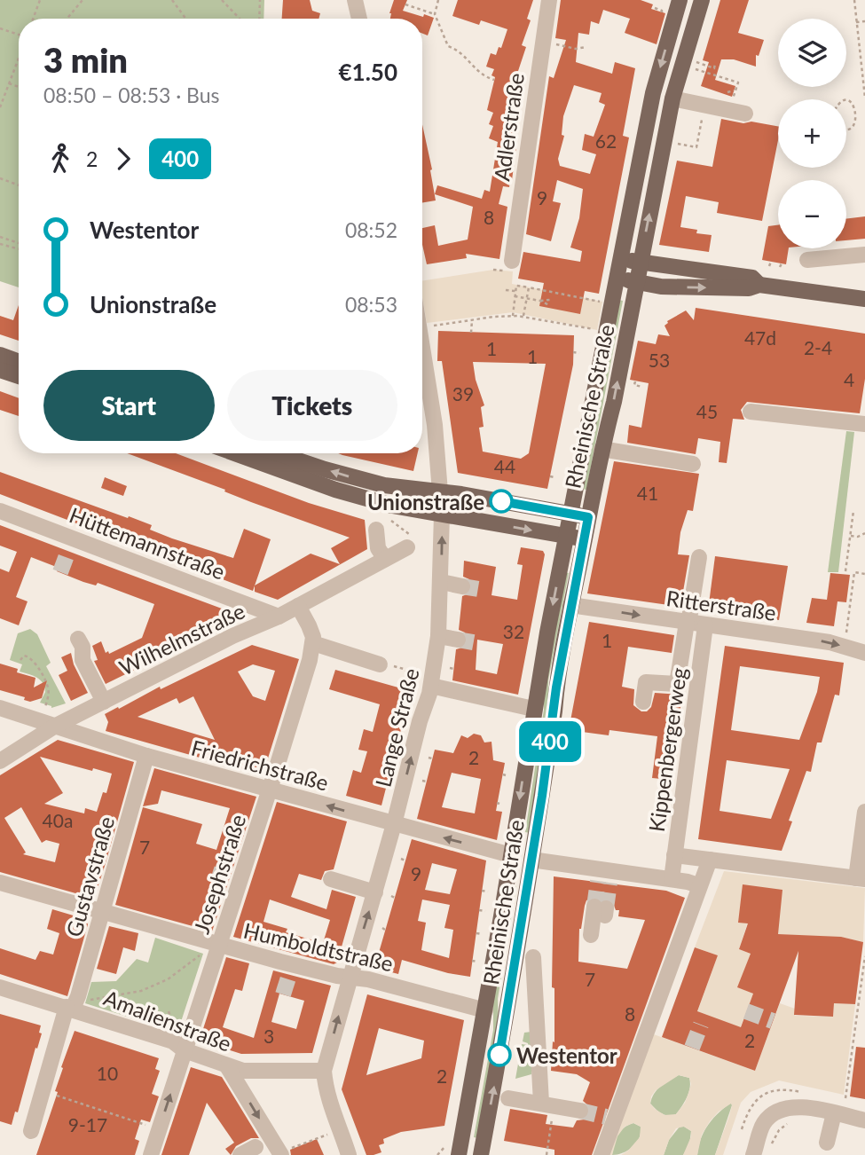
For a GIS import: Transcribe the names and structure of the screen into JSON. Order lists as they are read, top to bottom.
{
  "streets": {
    "main road": ["Rheinische Straße"],
    "street": [
      "Adlerstraße",
      "Hüttemannstraße",
      "Ritterstraße",
      "Wilhelmstraße",
      "Lange Straße",
      "Kippenbergerweg",
      "Friedrichstraße",
      "Josephstraße",
      "Gustavstraße",
      "Humboldtstraße",
      "Amalienstraße"
    ]
  },
  "crossings": [
    ["Rheinische Straße", "Ritterstraße"],
    ["Rheinische Straße", "Friedrichstraße"],
    ["Rheinische Straße", "Humboldtstraße"],
    ["Hüttemannstraße", "Wilhelmstraße"],
    ["Ritterstraße", "Kippenbergerweg"],
    ["Wilhelmstraße", "Friedrichstraße"],
    ["Lange Straße", "Friedrichstraße"],
    ["Lange Straße", "Humboldtstraße"],
    ["Lange Straße", "Amalienstraße"],
    ["Friedrichstraße", "Josephstraße"],
    ["Friedrichstraße", "Gustavstraße"],
    ["Josephstraße", "Humboldtstraße"],
    ["Josephstraße", "Amalienstraße"],
    ["Gustavstraße", "Humboldtstraße"],
    ["Gustavstraße", "Amalienstraße"]
  ],
  "one_way": ["Ritterstraße", "Lange Straße", "Friedrichstraße"],
  "places": ["Unionstraße", "Westentor"],
  "lines": ["bus line 400"],
  "house_numbers": [
    "62",
    "9",
    "8",
    "47d",
    "2-4",
    "1",
    "1",
    "53",
    "4",
    "39",
    "45",
    "44",
    "41",
    "32",
    "1",
    "2",
    "40a",
    "7",
    "9",
    "7",
    "8",
    "3",
    "2",
    "10",
    "2",
    "9-17"
  ],
  "page": {
    "on_map": "400",
    "map_buttons": ["+", "−"],
    "heading": ["3 min", "08:50 – 08:53 · Bus", "€1.50"],
    "legs": ["2", "400"],
    "list": [
      {
        "name": "Westentor",
        "value": "08:52"
      },
      {
        "name": "Unionstraße",
        "value": "08:53"
      }
    ],
    "buttons": ["Start", "Tickets"]
  }
}
